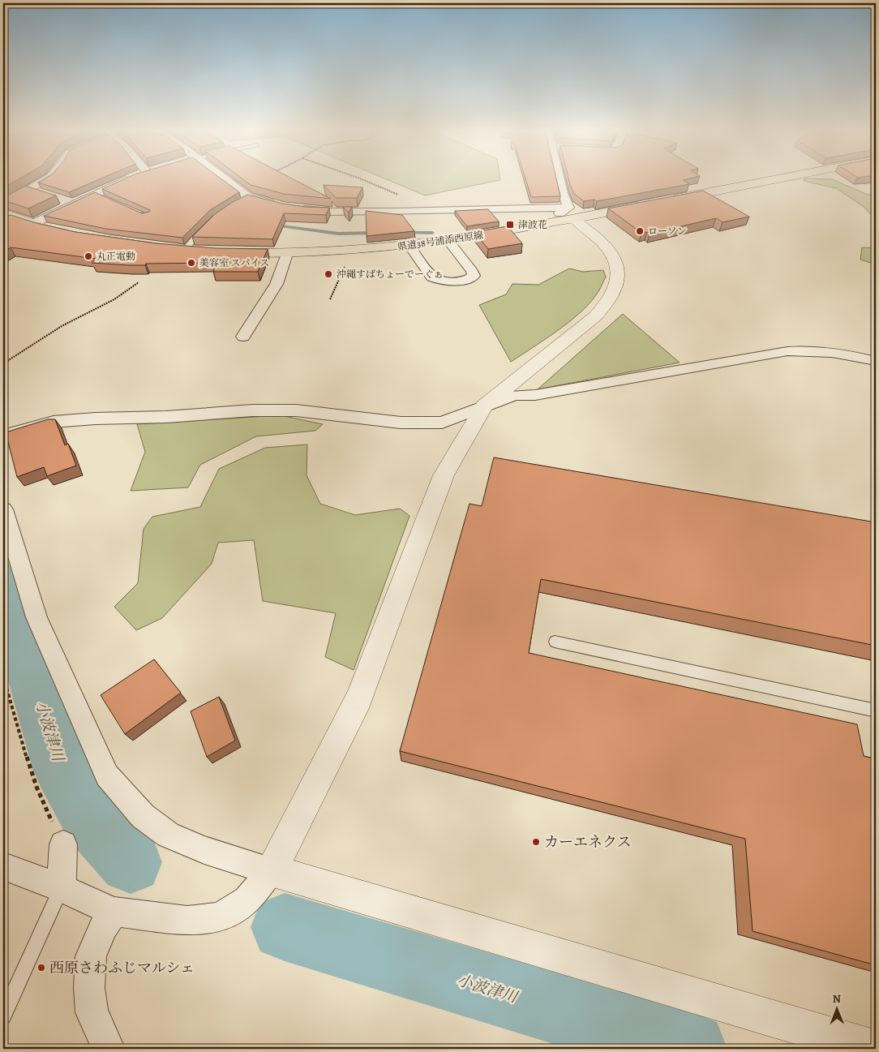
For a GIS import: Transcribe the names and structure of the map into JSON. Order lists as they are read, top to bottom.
{
  "streets": {
    "main road": ["県道38号浦添西原線"]
  },
  "water": ["小波津川"],
  "places": {
    "transit": ["津波花"],
    "other": [
      "ローソン",
      "丸正電動",
      "美容室 スパイス",
      "沖縄すばちょーでーぐぁ",
      "カーエネクス",
      "西原さわふじマルシェ"
    ]
  },
  "north": "top"
}
